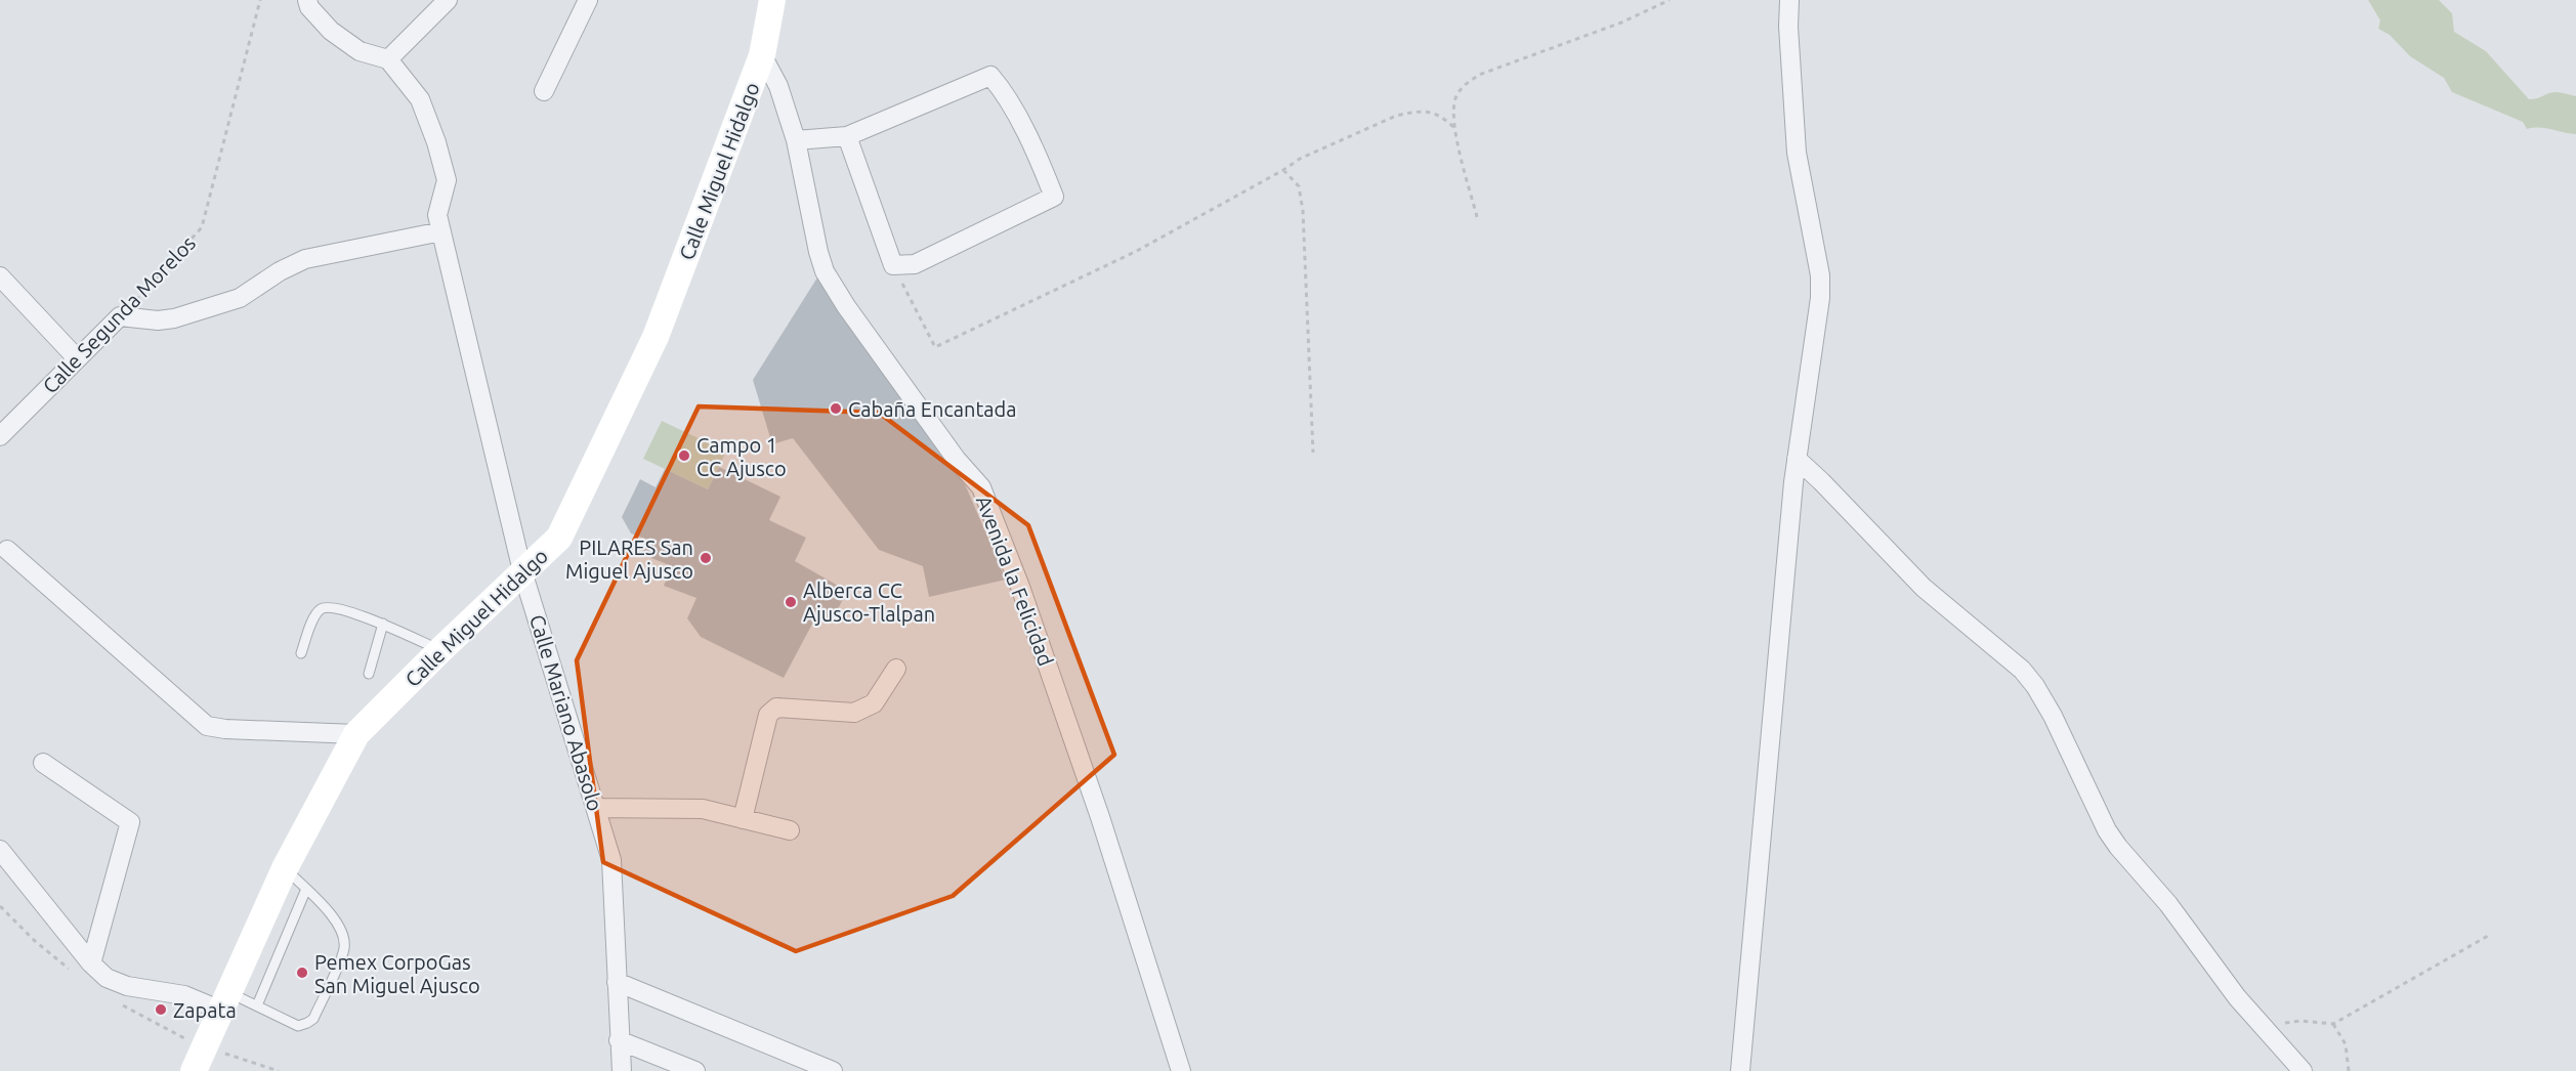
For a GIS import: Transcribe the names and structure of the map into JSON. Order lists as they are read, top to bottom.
{
  "streets": {
    "main road": ["Calle Miguel Hidalgo"],
    "street": ["Calle Segunda Morelos", "Avenida la Felicidad", "Calle Mariano Abasolo"]
  },
  "crossings": [
    ["Calle Miguel Hidalgo", "Avenida la Felicidad"],
    ["Calle Miguel Hidalgo", "Calle Mariano Abasolo"]
  ],
  "places": [
    "Cabaña Encantada",
    "Campo 1 CC Ajusco",
    "PILARES San Miguel Ajusco",
    "Alberca CC Ajusco-Tlalpan",
    "Pemex CorpoGas San Miguel Ajusco",
    "Zapata"
  ]
}
